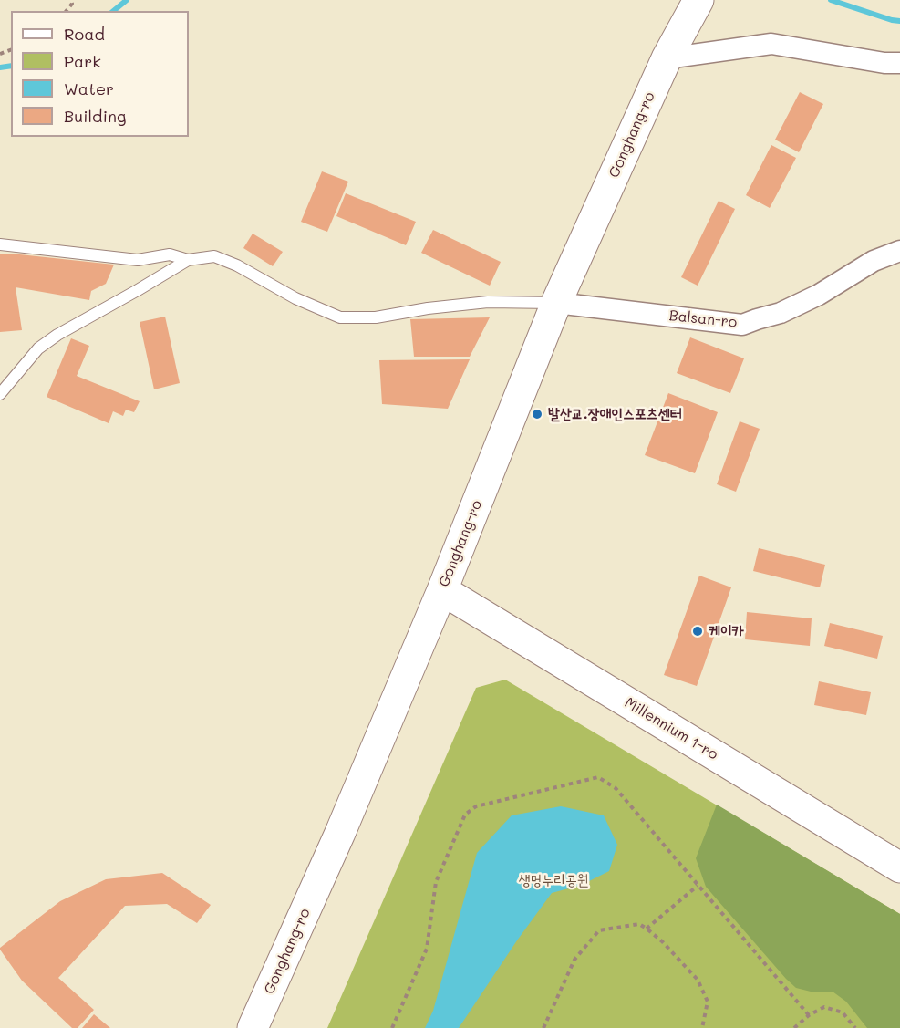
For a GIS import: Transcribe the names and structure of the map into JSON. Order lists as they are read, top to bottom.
{
  "streets": {
    "main road": ["Gonghang-ro", "Millennium 1-ro"],
    "street": ["Balsan-ro"]
  },
  "crossings": [
    ["Gonghang-ro", "Balsan-ro"],
    ["Gonghang-ro", "Millennium 1-ro"]
  ],
  "parks": ["생명누리공원"],
  "places": ["발산교.장애인스포츠센터", "케이카"],
  "legend": [
    "Road",
    "Park",
    "Water",
    "Building"
  ]
}
